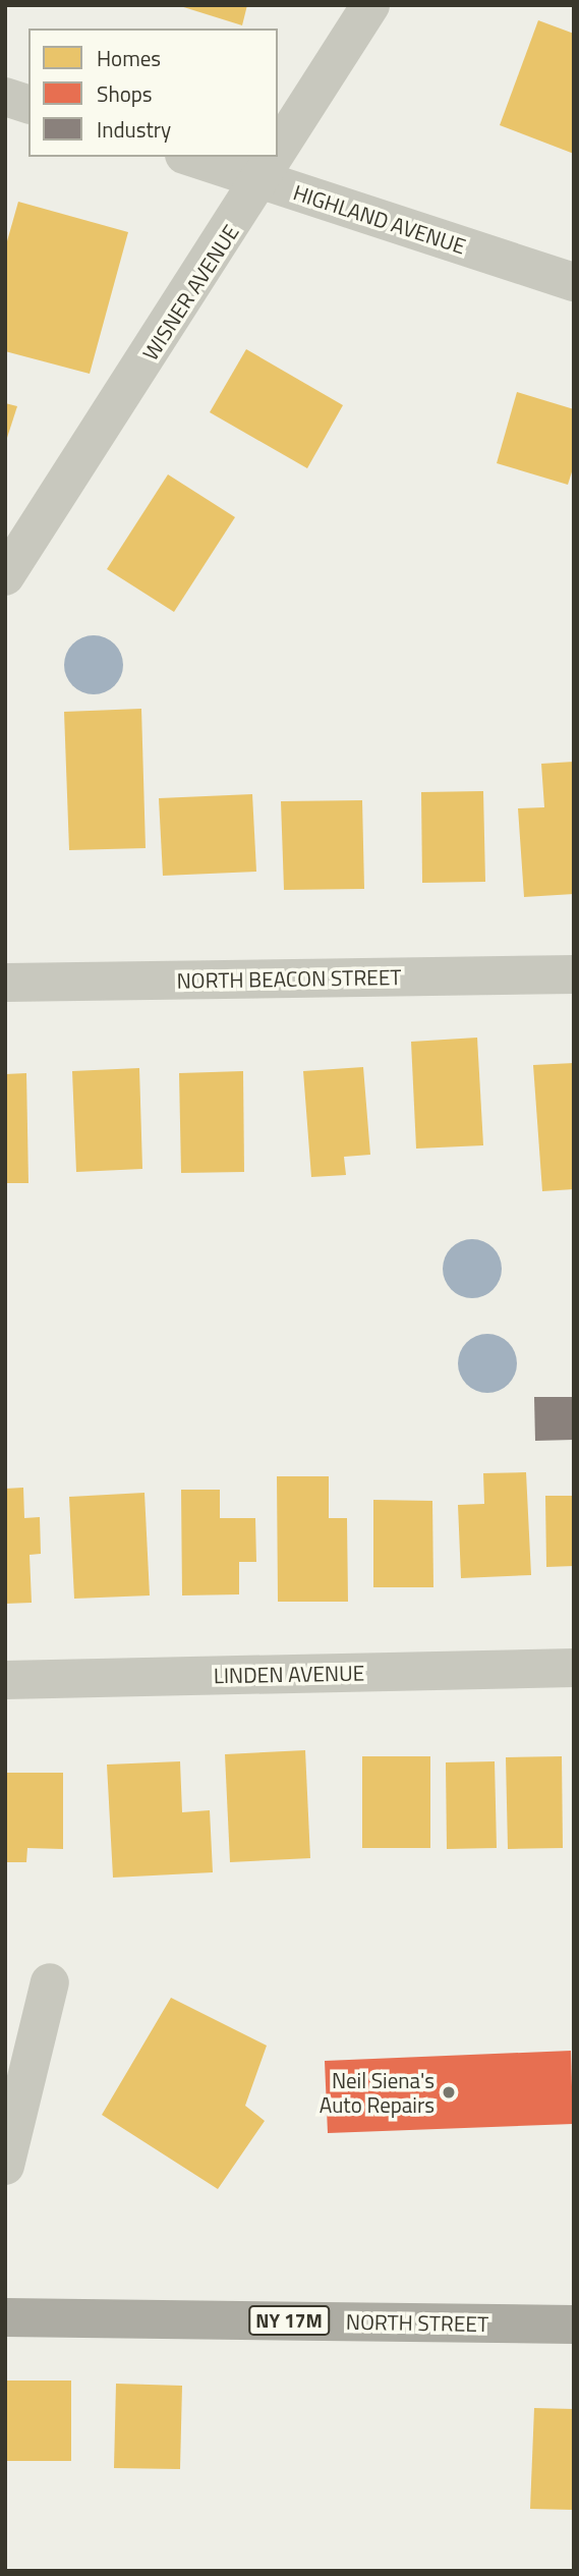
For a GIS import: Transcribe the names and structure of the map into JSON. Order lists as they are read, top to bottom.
{
  "streets": {
    "main road": ["NY 17M", "NORTH STREET"],
    "street": [
      "HIGHLAND AVENUE",
      "WISNER AVENUE",
      "NORTH BEACON STREET",
      "LINDEN AVENUE"
    ]
  },
  "crossings": [
    ["HIGHLAND AVENUE", "WISNER AVENUE"]
  ],
  "places": ["Neil Siena's Auto Repairs"],
  "legend": ["Homes", "Shops", "Industry"]
}
